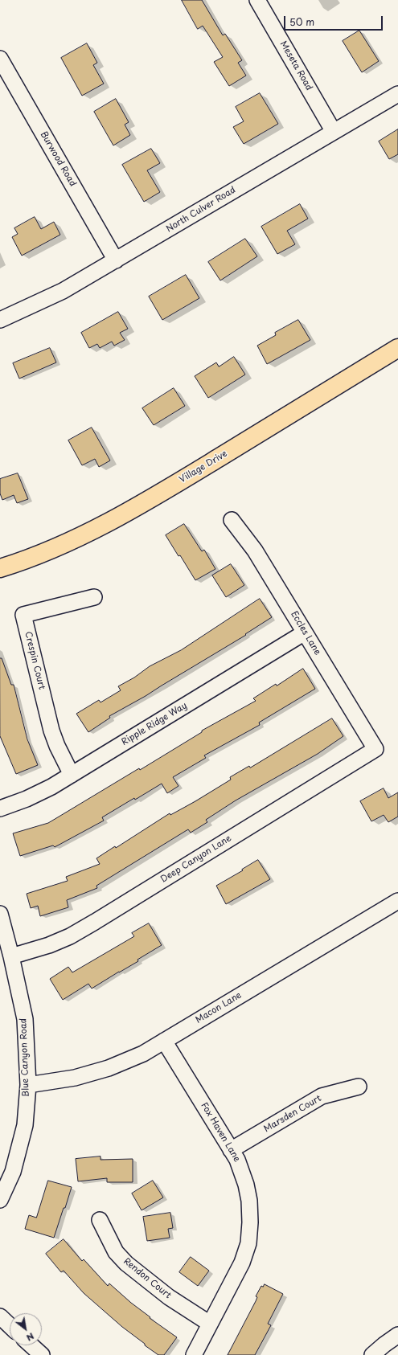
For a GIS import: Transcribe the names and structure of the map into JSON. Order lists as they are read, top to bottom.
{
  "streets": {
    "main road": ["Village Drive"],
    "street": [
      "Meseta Road",
      "Burwood Road",
      "North Culver Road",
      "Eccles Lane",
      "Crespin Court",
      "Ripple Ridge Way",
      "Deep Canyon Lane",
      "Macon Lane",
      "Blue Canyon Road",
      "Marsden Court",
      "Fox Haven Lane",
      "Rendon Court"
    ]
  },
  "crossings": [
    ["Meseta Road", "North Culver Road"],
    ["Burwood Road", "North Culver Road"],
    ["Eccles Lane", "Ripple Ridge Way"],
    ["Eccles Lane", "Deep Canyon Lane"],
    ["Crespin Court", "Ripple Ridge Way"],
    ["Deep Canyon Lane", "Blue Canyon Road"],
    ["Macon Lane", "Blue Canyon Road"],
    ["Macon Lane", "Fox Haven Lane"],
    ["Marsden Court", "Fox Haven Lane"],
    ["Fox Haven Lane", "Rendon Court"]
  ],
  "scale_bar": "50 m",
  "north": "bottom right"
}
